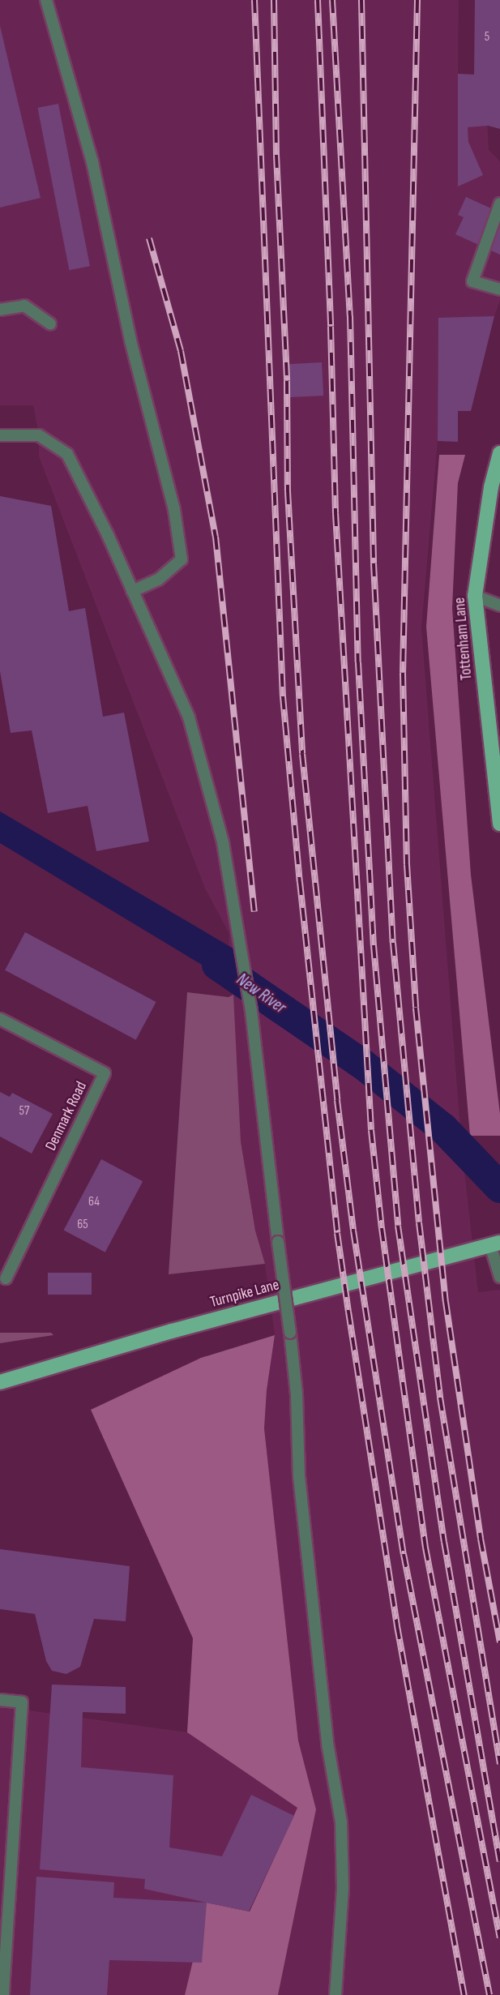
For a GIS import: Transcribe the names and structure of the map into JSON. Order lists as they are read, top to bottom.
{
  "streets": {
    "main road": ["Tottenham Lane", "Turnpike Lane"],
    "street": ["Denmark Road"]
  },
  "water": ["New River"],
  "house_numbers": [
    "5",
    "57",
    "64",
    "65"
  ]
}
